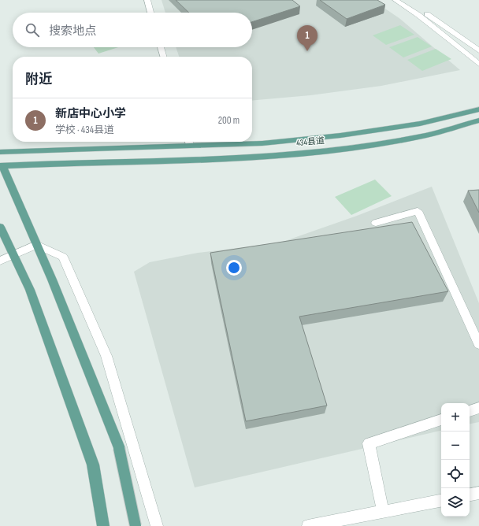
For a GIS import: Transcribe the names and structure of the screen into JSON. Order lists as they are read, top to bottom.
{
  "streets": {
    "main road": ["434县道"]
  },
  "page": {
    "search": "搜索地点",
    "pins": "1",
    "heading": "附近",
    "list": [
      {
        "mark": "1",
        "name": "新店中心小学",
        "note": "学校 · 434县道",
        "value": "200 m"
      }
    ],
    "map_buttons": ["+", "−"]
  }
}
